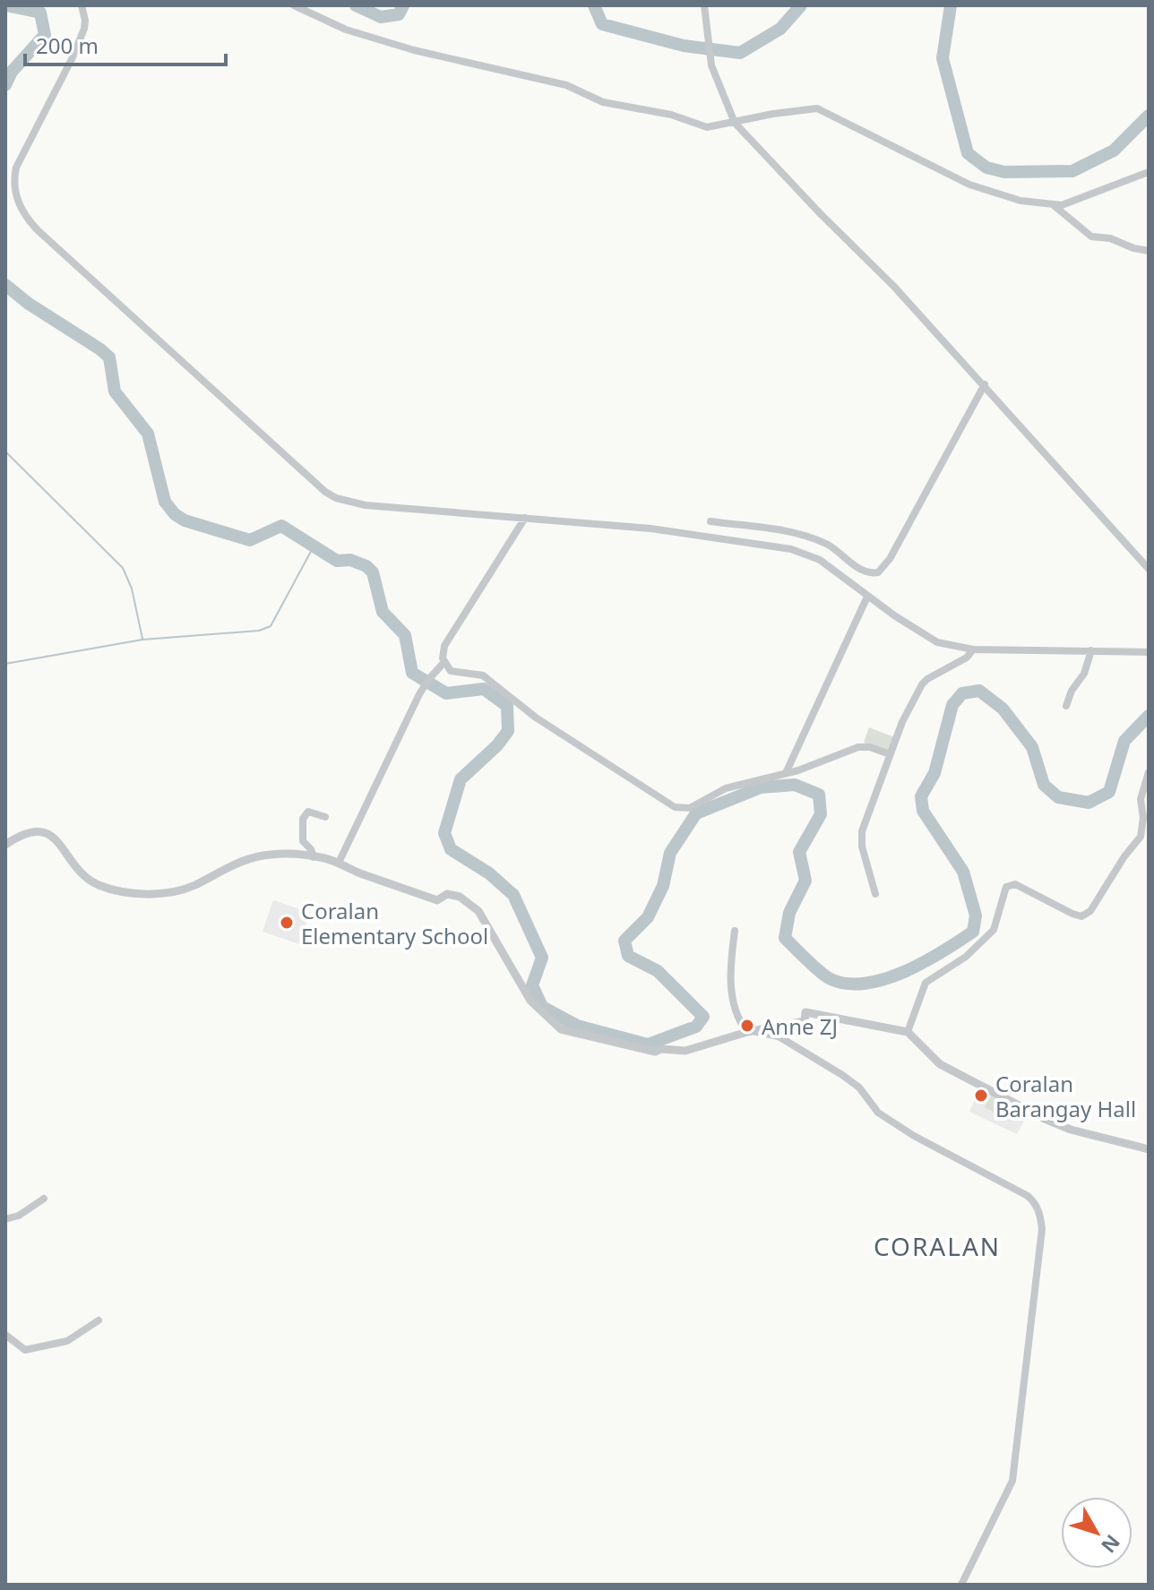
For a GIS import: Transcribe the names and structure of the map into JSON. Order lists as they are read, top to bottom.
{
  "districts": ["CORALAN"],
  "places": ["Coralan Elementary School", "Anne ZJ", "Coralan Barangay Hall"],
  "scale_bar": "200 m",
  "north": "bottom right"
}
